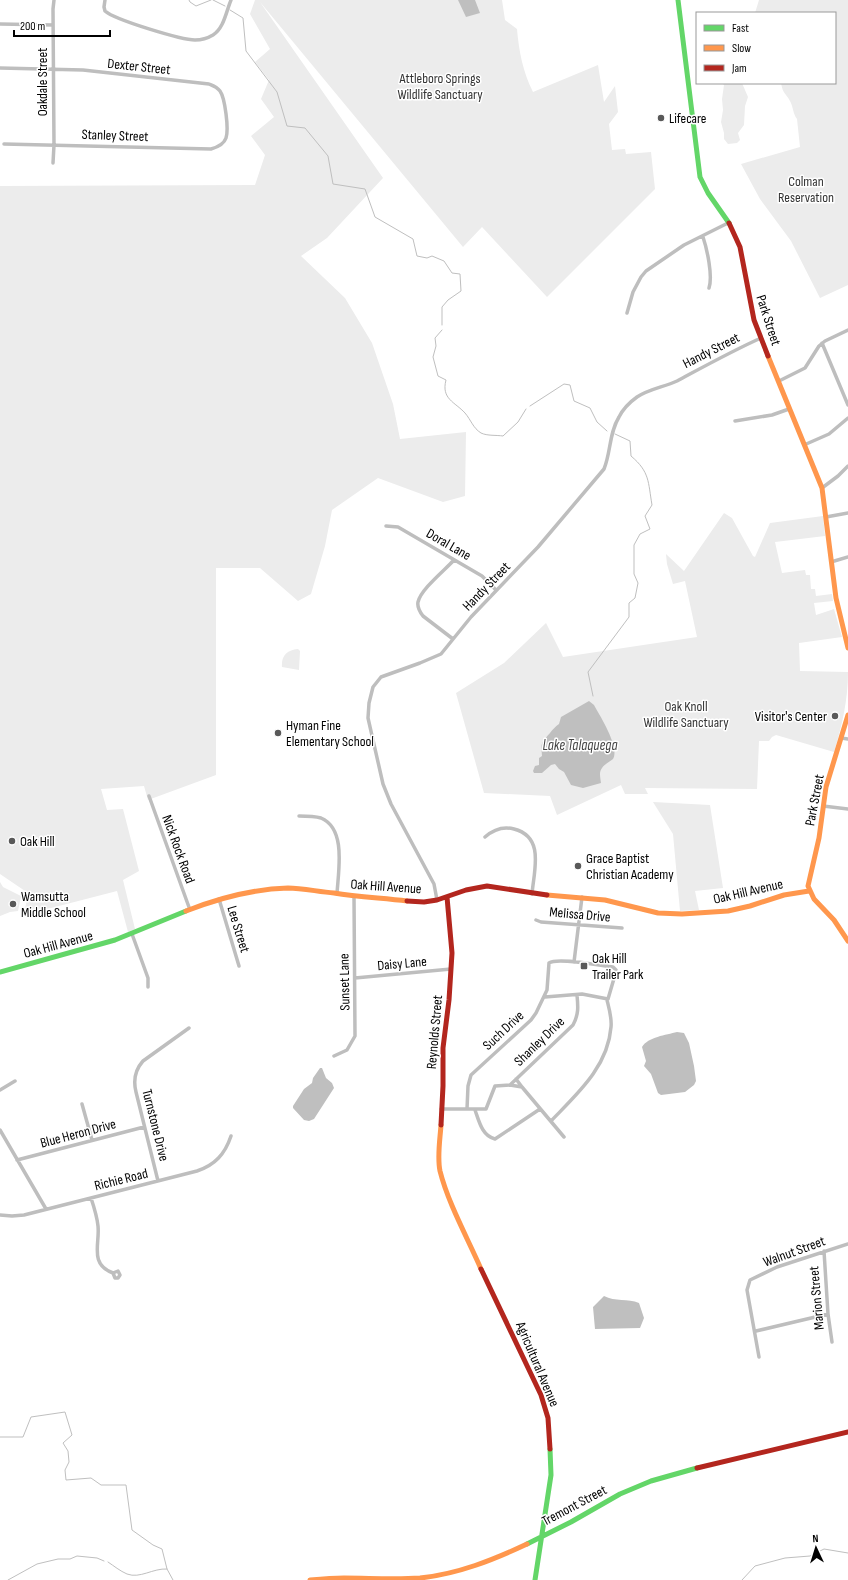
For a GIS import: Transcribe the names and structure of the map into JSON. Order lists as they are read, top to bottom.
{
  "streets": {
    "main road": [
      "Park Street",
      "Oak Hill Avenue",
      "Reynolds Street",
      "Agricultural Avenue",
      "Tremont Street"
    ],
    "street": [
      "Dexter Street",
      "Oakdale Street",
      "Stanley Street",
      "Handy Street",
      "Doral Lane",
      "Nick Rock Road",
      "Melissa Drive",
      "Lee Street",
      "Daisy Lane",
      "Sunset Lane",
      "Such Drive",
      "Shanley Drive",
      "Turnstone Drive",
      "Blue Heron Drive",
      "Richie Road",
      "Walnut Street",
      "Marion Street"
    ]
  },
  "crossings": [
    ["Dexter Street", "Oakdale Street"],
    ["Dexter Street", "Stanley Street"],
    ["Oakdale Street", "Stanley Street"],
    ["Park Street", "Handy Street"],
    ["Park Street", "Oak Hill Avenue"],
    ["Handy Street", "Doral Lane"],
    ["Handy Street", "Oak Hill Avenue"],
    ["Nick Rock Road", "Oak Hill Avenue"],
    ["Oak Hill Avenue", "Lee Street"],
    ["Oak Hill Avenue", "Sunset Lane"],
    ["Oak Hill Avenue", "Reynolds Street"],
    ["Daisy Lane", "Sunset Lane"],
    ["Daisy Lane", "Reynolds Street"],
    ["Reynolds Street", "Agricultural Avenue"],
    ["Turnstone Drive", "Blue Heron Drive"],
    ["Turnstone Drive", "Richie Road"],
    ["Walnut Street", "Marion Street"],
    ["Agricultural Avenue", "Tremont Street"]
  ],
  "water": ["Lake Talaquega"],
  "parks": ["Attleboro Springs Wildlife Sanctuary", "Colman Reservation", "Oak Knoll Wildlife Sanctuary"],
  "places": {
    "other": [
      "Lifecare",
      "Visitor's Center",
      "Hyman Fine Elementary School",
      "Oak Hill",
      "Grace Baptist Christian Academy",
      "Wamsutta Middle School"
    ],
    "transit": ["Oak Hill Trailer Park"]
  },
  "legend": ["Fast", "Slow", "Jam"],
  "scale_bar": "200 m",
  "north": "top"
}
